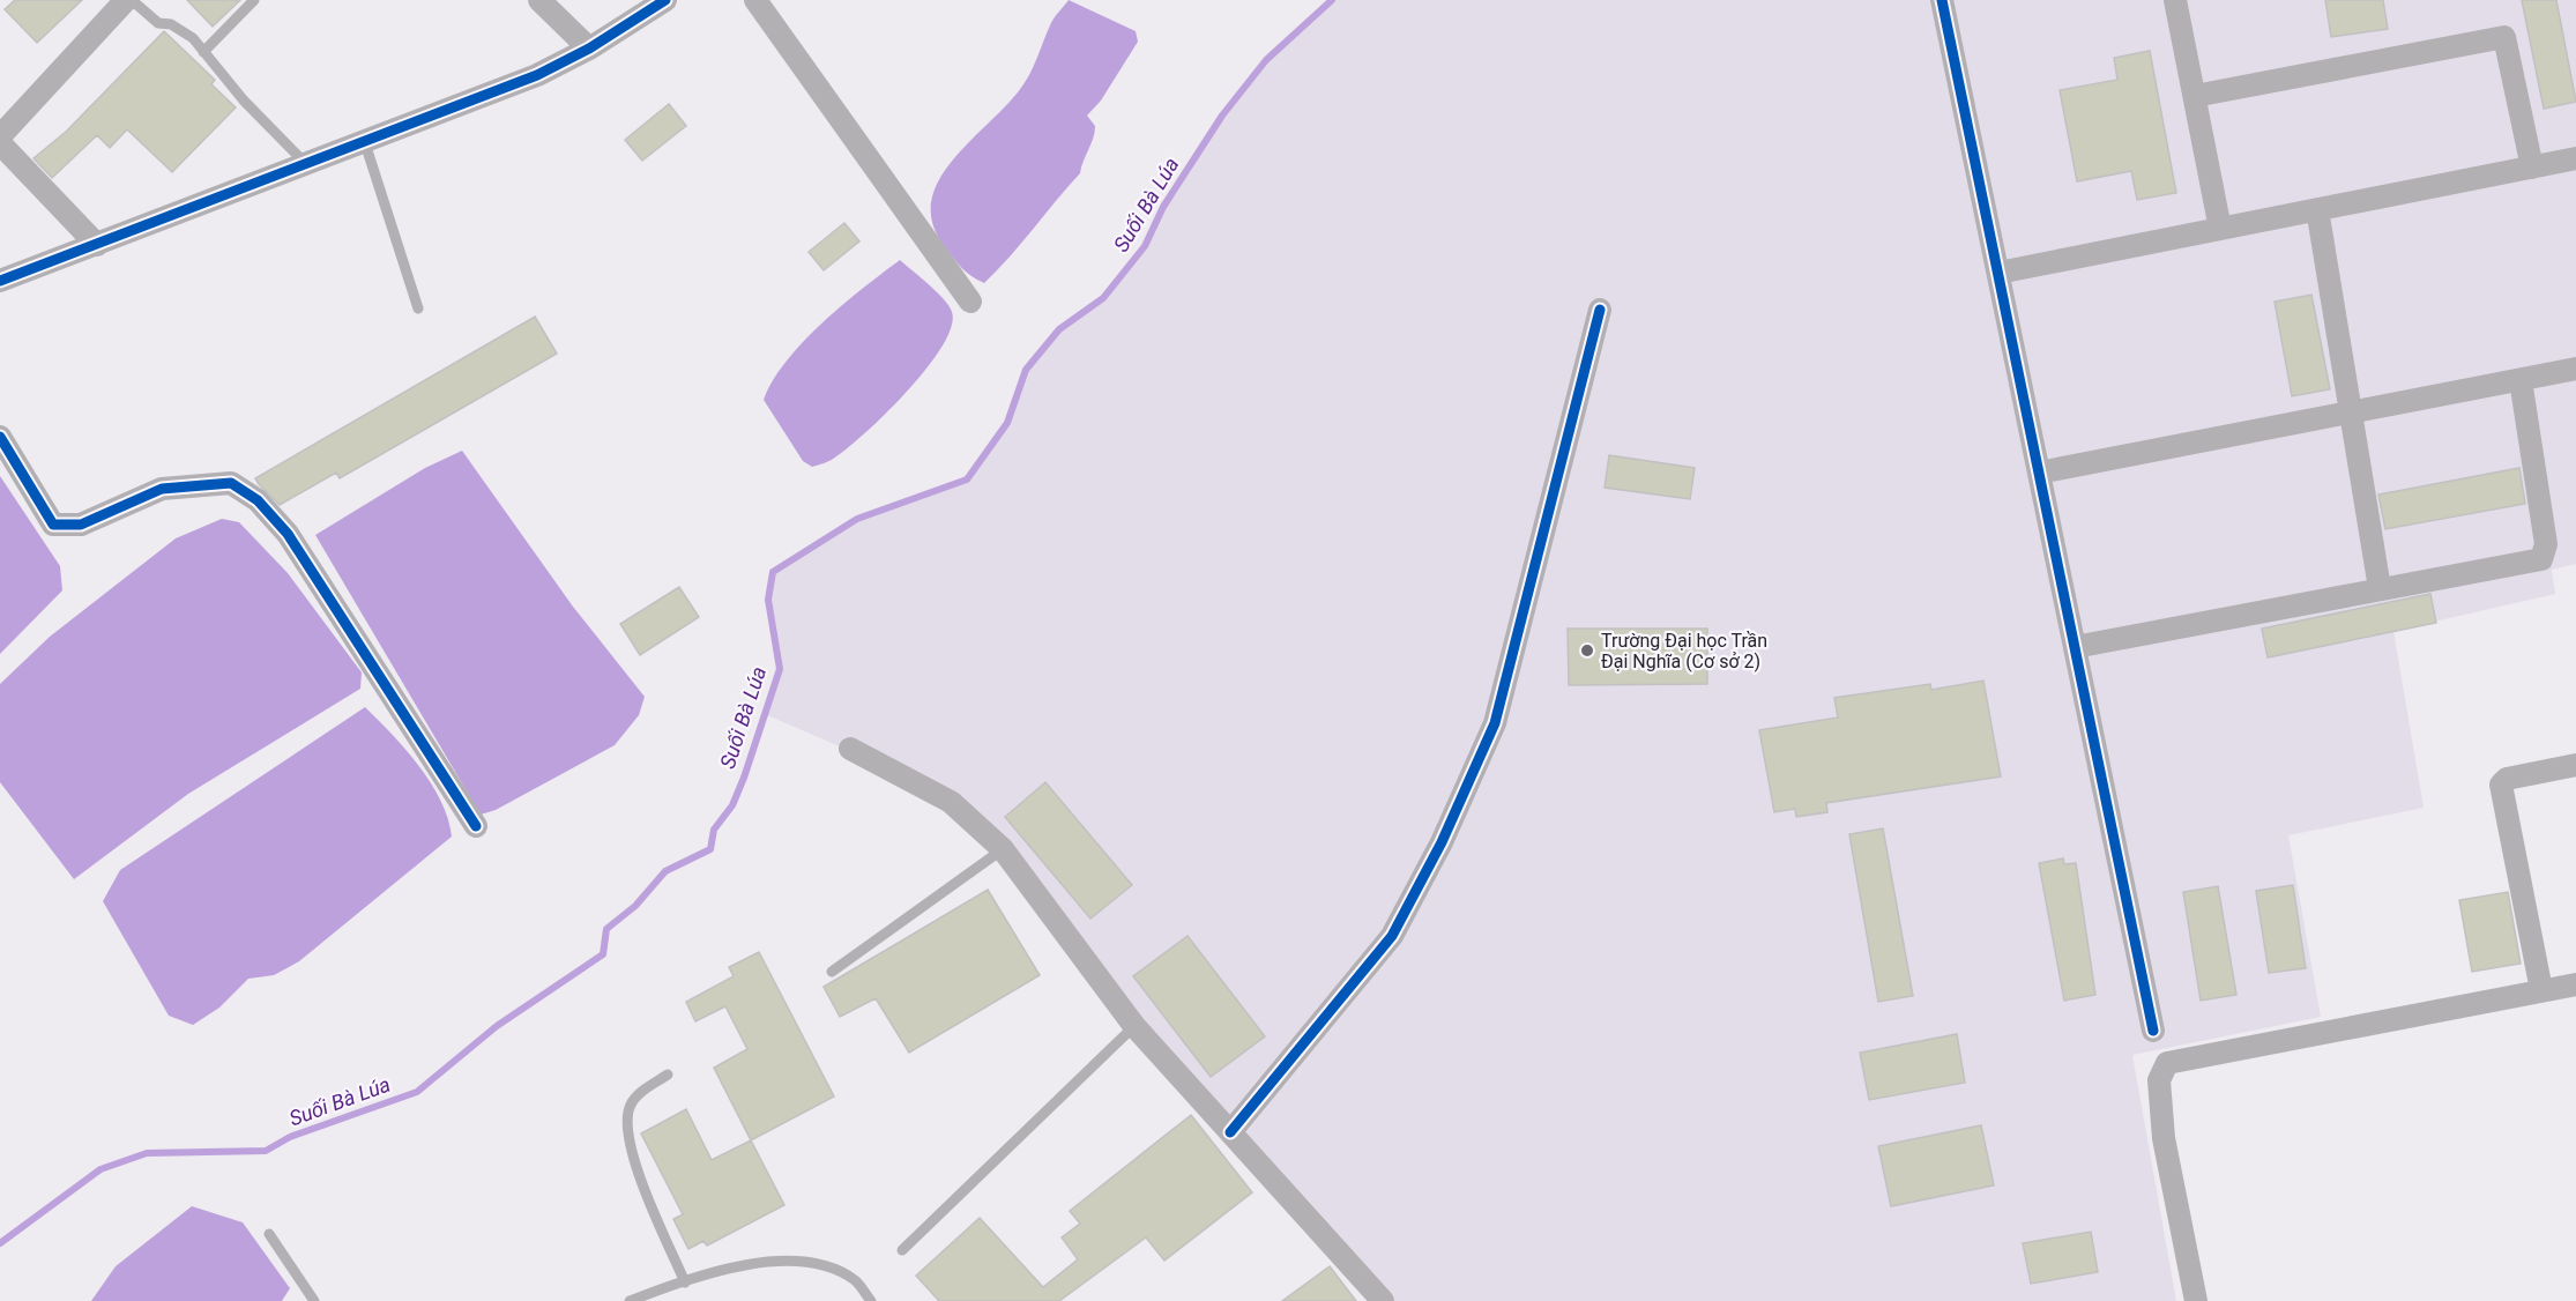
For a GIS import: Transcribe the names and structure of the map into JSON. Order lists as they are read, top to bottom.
{
  "water": ["Suối Bà Lúa"],
  "places": ["Trường Đại học Trần Đại Nghĩa (Cơ sở 2)"]
}
